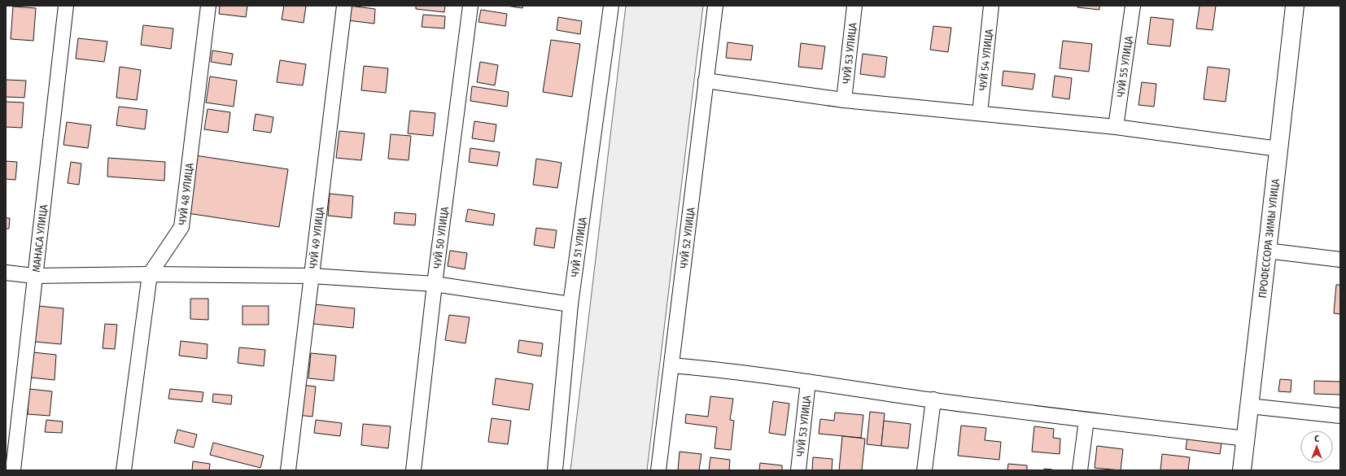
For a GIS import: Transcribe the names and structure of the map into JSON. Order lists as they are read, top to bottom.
{
  "streets": {
    "street": [
      "ЧУЙ 53 УЛИЦА",
      "ЧУЙ 54 УЛИЦА",
      "ЧУЙ 55 УЛИЦА",
      "ЧУЙ 48 УЛИЦА",
      "МАНАСА УЛИЦА",
      "ЧУЙ 49 УЛИЦА",
      "ЧУЙ 50 УЛИЦА",
      "ЧУЙ 52 УЛИЦА",
      "ПРОФЕССОРА ЗИМЫ УЛИЦА",
      "ЧУЙ 51 УЛИЦА"
    ]
  },
  "north": "top"
}
